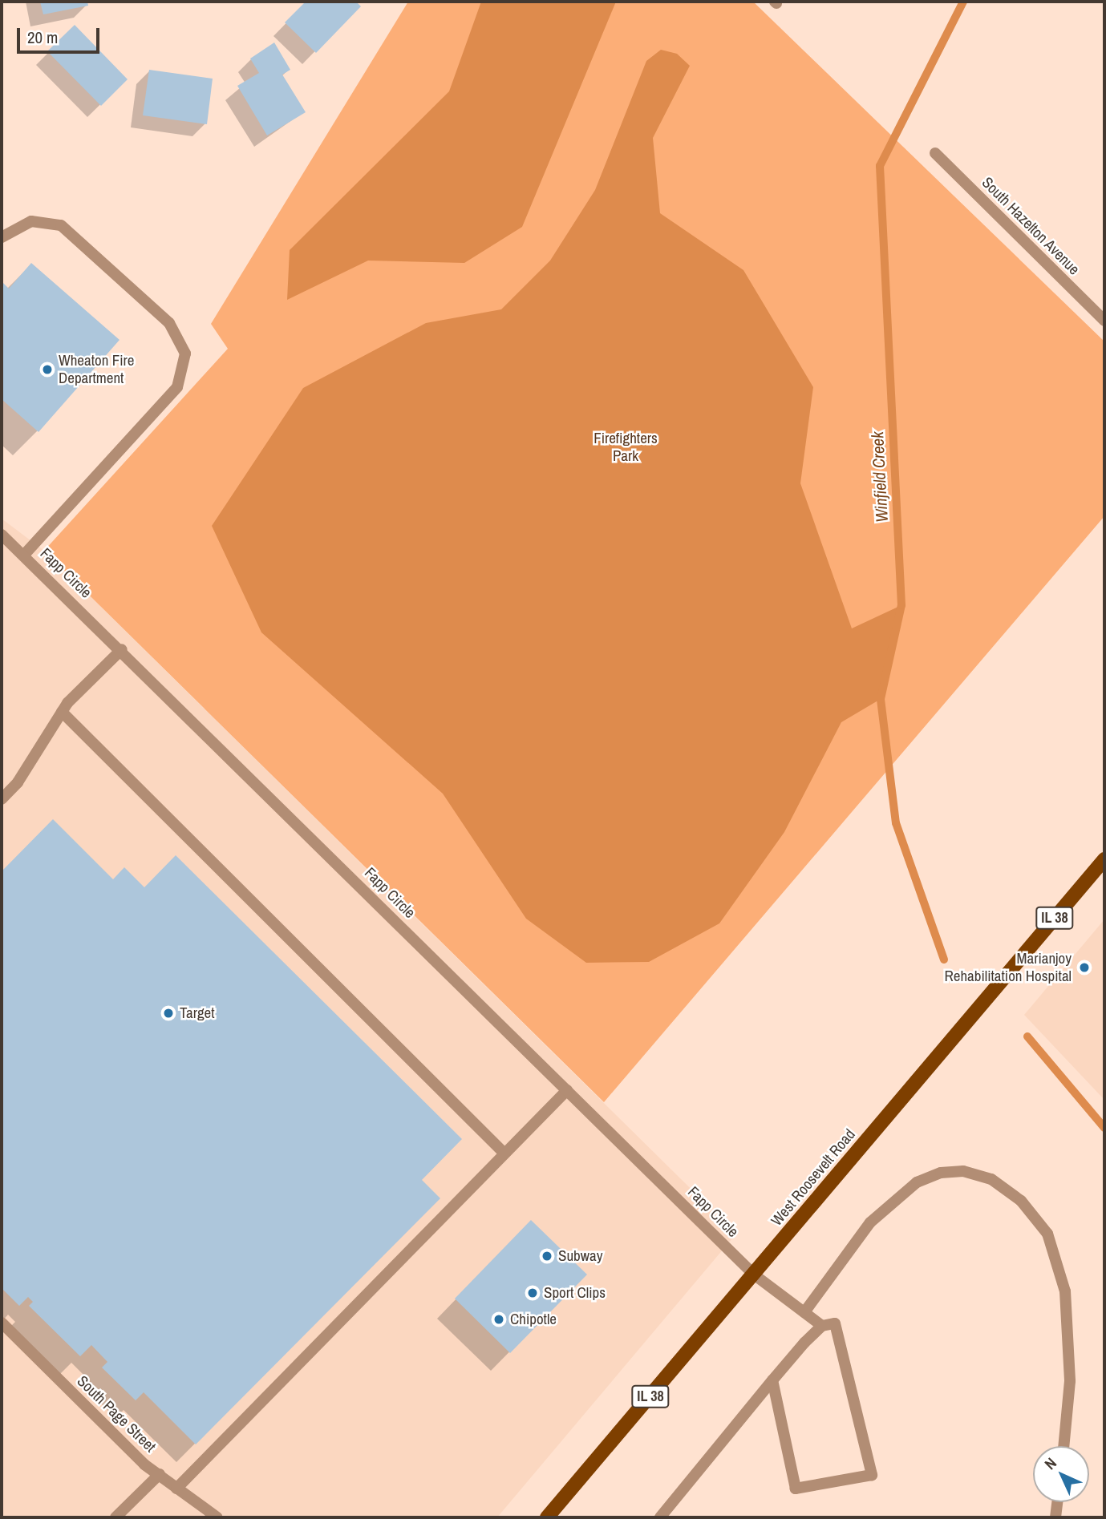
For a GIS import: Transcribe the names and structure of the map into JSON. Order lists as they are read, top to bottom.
{
  "streets": {
    "main road": ["IL 38", "West Roosevelt Road"],
    "street": ["South Hazelton Avenue", "Fapp Circle", "South Page Street"]
  },
  "crossings": [
    ["Fapp Circle", "West Roosevelt Road"]
  ],
  "water": ["Winfield Creek"],
  "parks": ["Firefighters Park"],
  "places": [
    "Wheaton Fire Department",
    "Marianjoy Rehabilitation Hospital",
    "Target",
    "Subway",
    "Sport Clips",
    "Chipotle"
  ],
  "scale_bar": "20 m",
  "north": "top left"
}
